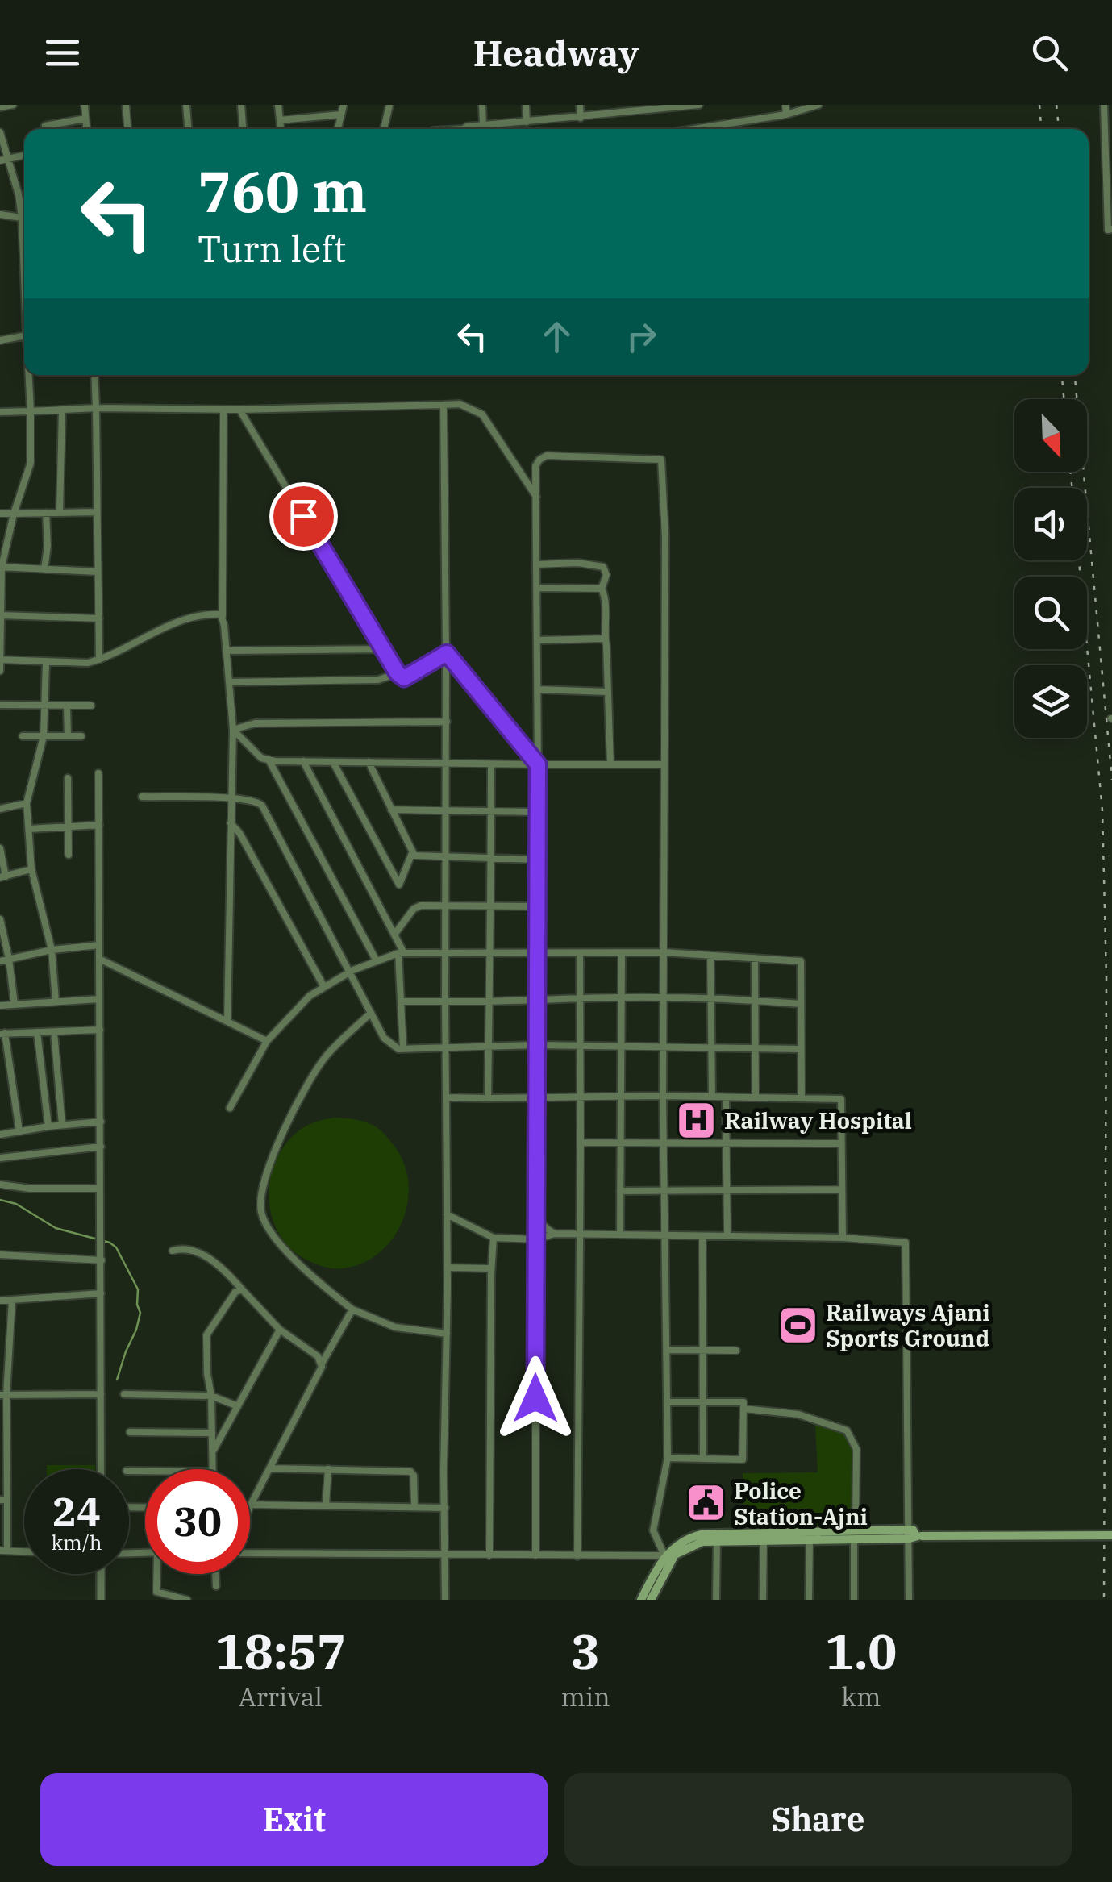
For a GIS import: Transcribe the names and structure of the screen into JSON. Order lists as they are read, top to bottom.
{
  "places": {
    "hospital": ["Railway Hospital"],
    "sports": ["Railways Ajani Sports Ground"],
    "public building": ["Police Station-Ajni"]
  },
  "north": "bottom right",
  "page": {
    "header": "Headway",
    "turn": ["760 m", "Turn left"],
    "speed": "24 km/h",
    "limit": "30",
    "eta": [
      "18:57",
      "Arrival",
      "3",
      "min",
      "1.0",
      "km"
    ],
    "buttons": ["Exit", "Share"]
  }
}
